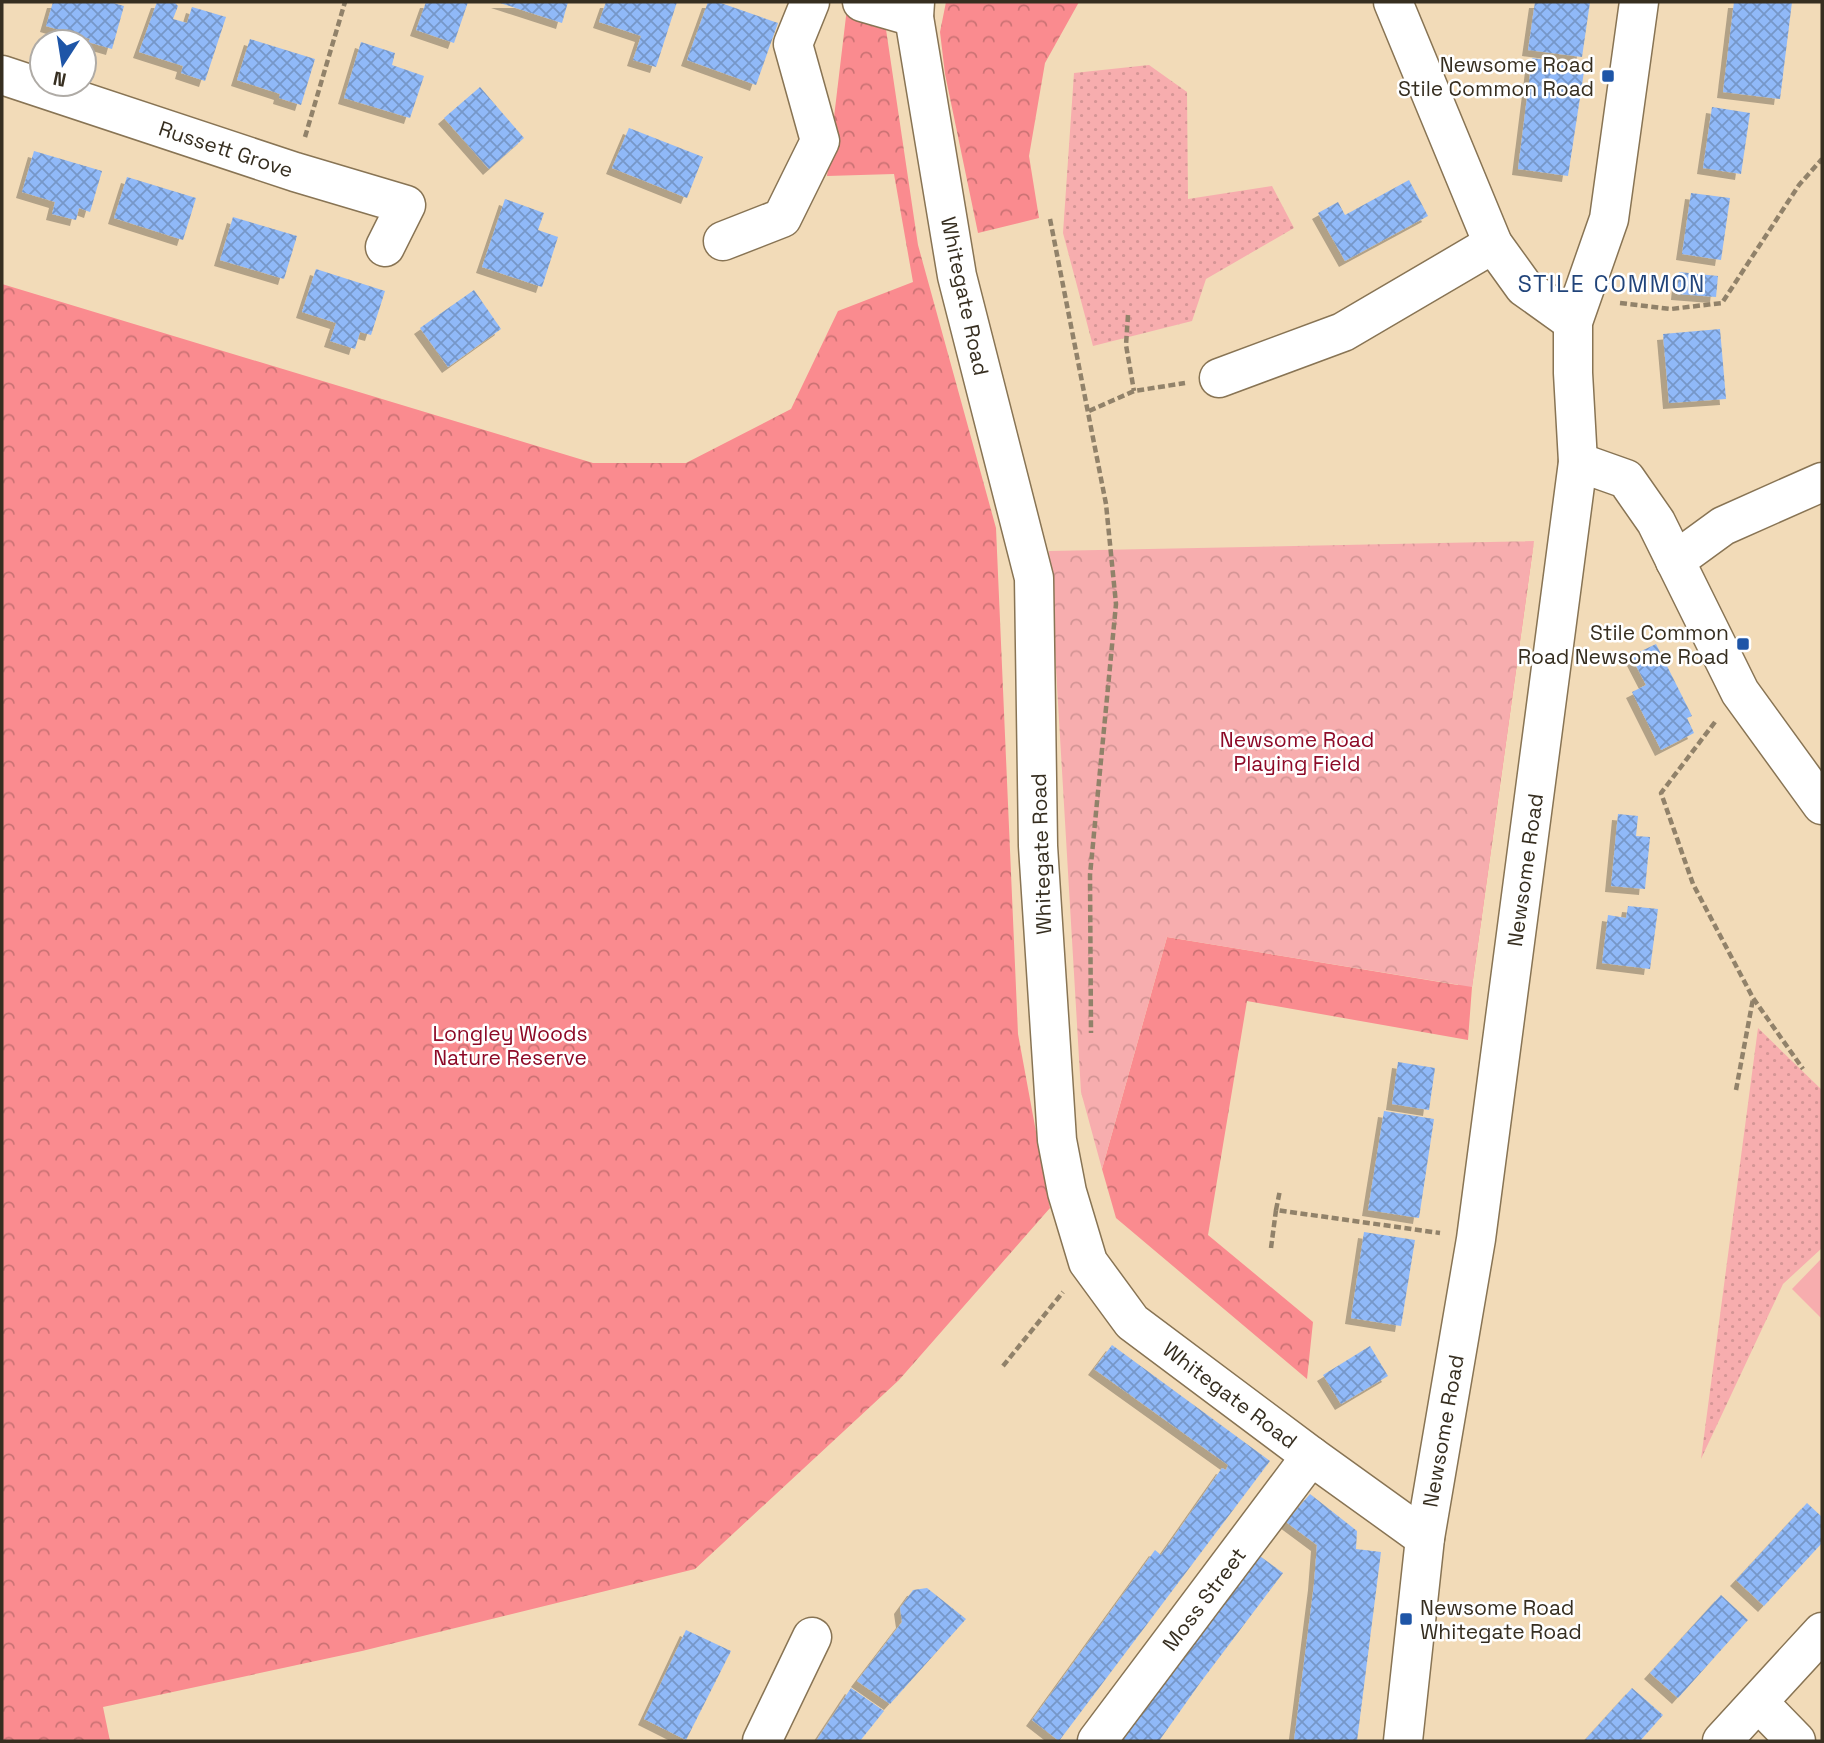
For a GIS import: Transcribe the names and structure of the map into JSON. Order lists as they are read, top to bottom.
{
  "streets": {
    "street": [
      "Russett Grove",
      "Whitegate Road",
      "Newsome Road",
      "Moss Street"
    ]
  },
  "crossings": [
    ["Whitegate Road", "Newsome Road"],
    ["Whitegate Road", "Moss Street"]
  ],
  "districts": ["STILE COMMON"],
  "parks": ["Newsome Road Playing Field", "Longley Woods Nature Reserve"],
  "places": {
    "transit": ["Newsome Road Stile Common Road", "Stile Common Road Newsome Road", "Newsome Road Whitegate Road"]
  },
  "north": "bottom"
}
